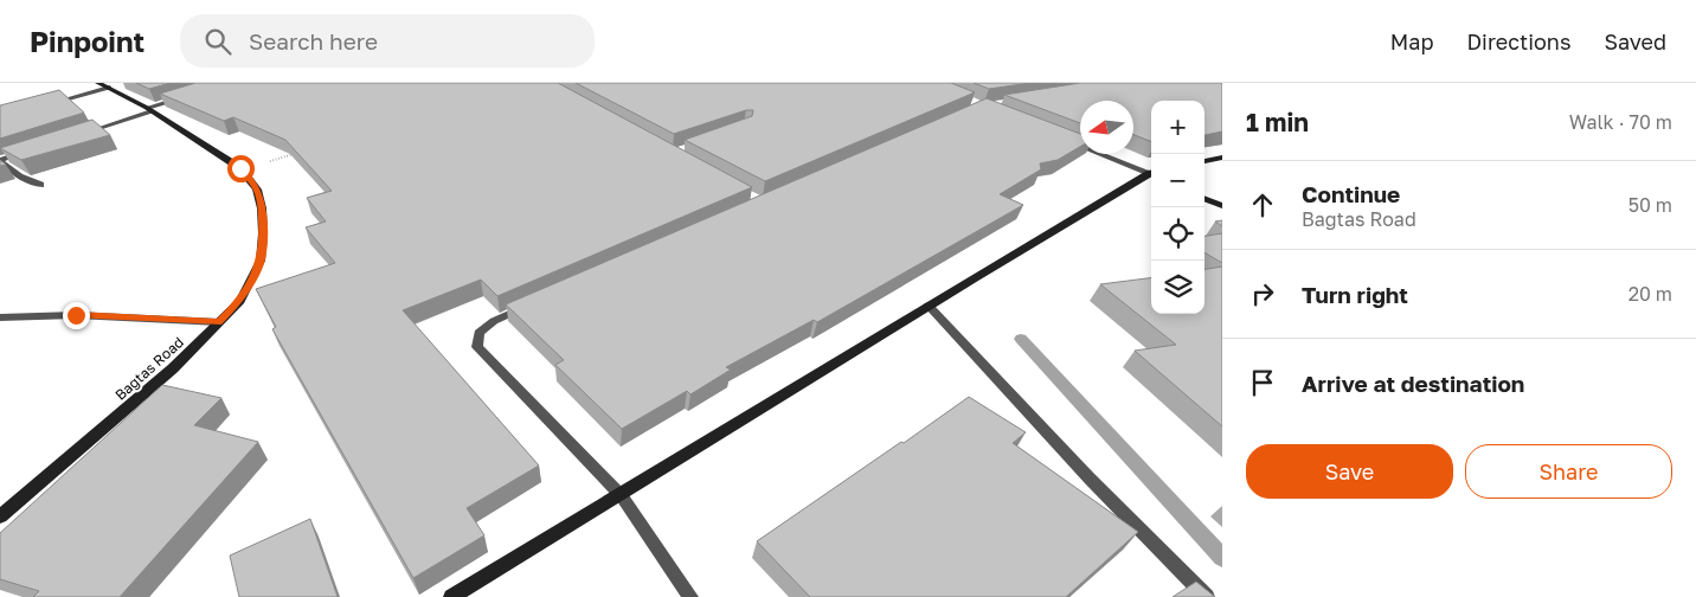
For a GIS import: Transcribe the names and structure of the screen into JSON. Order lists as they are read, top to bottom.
{
  "streets": {
    "street": ["Bagtas Road"]
  },
  "north": "left",
  "page": {
    "header": "Pinpoint",
    "search": "Search here",
    "nav": ["Map", "Directions", "Saved"],
    "heading": ["1 min", "Walk · 70 m"],
    "map_buttons": ["+", "−"],
    "list": [
      ["Continue", "Bagtas Road", "50 m"],
      ["Turn right", "20 m"],
      "Arrive at destination"
    ],
    "buttons": ["Save", "Share"]
  }
}
